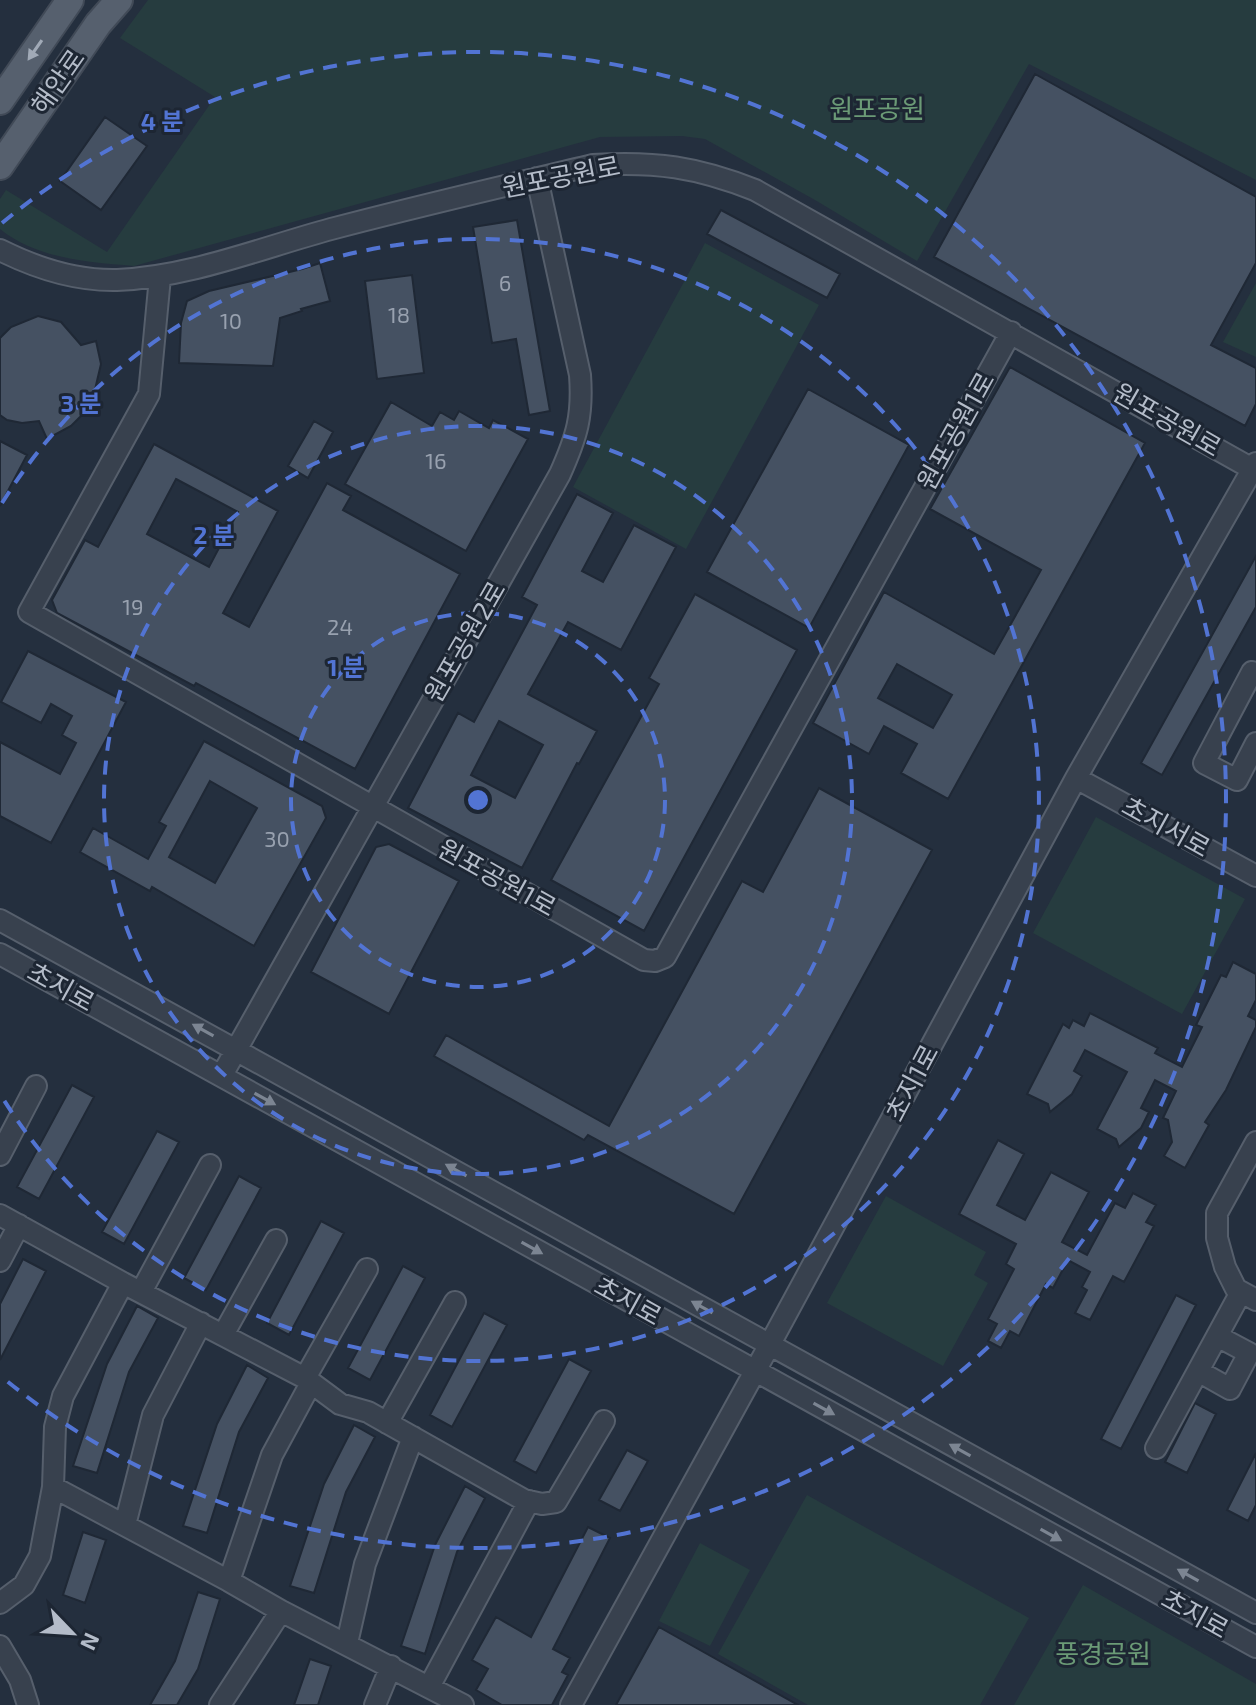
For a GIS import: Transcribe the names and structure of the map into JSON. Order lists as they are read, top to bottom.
{
  "streets": {
    "main road": ["해안로"],
    "street": [
      "원포공원로",
      "원포공원1로",
      "원포공원2로",
      "초지서로",
      "초지로",
      "초지1로"
    ]
  },
  "crossings": [
    ["원포공원로", "원포공원1로"],
    ["원포공원로", "원포공원2로"],
    ["원포공원로", "초지1로"],
    ["원포공원1로", "원포공원2로"],
    ["원포공원2로", "초지로"],
    ["초지서로", "초지1로"],
    ["초지로", "초지1로"]
  ],
  "parks": ["원포공원", "풍경공원"],
  "house_numbers": [
    "6",
    "18",
    "10",
    "16",
    "19",
    "24",
    "30"
  ],
  "north": "bottom right",
  "rings": [
    "4 분",
    "3 분",
    "2 분",
    "1 분"
  ]
}
